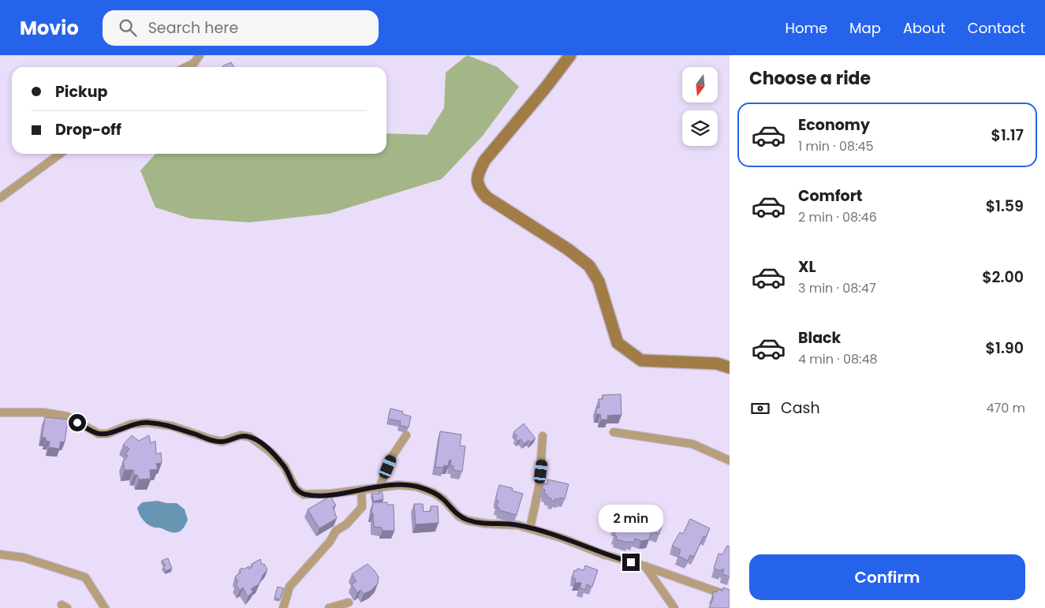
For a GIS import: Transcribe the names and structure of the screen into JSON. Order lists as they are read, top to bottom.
{
  "north": "bottom",
  "page": {
    "header": "Movio",
    "search": "Search here",
    "nav": [
      "Home",
      "Map",
      "About",
      "Contact"
    ],
    "heading": "Choose a ride",
    "banner": ["Pickup", "Drop-off"],
    "list": [
      {
        "name": "Economy",
        "note": "1 min · 08:45",
        "value": "$1.17"
      },
      {
        "name": "Comfort",
        "note": "2 min · 08:46",
        "value": "$1.59"
      },
      {
        "name": "XL",
        "note": "3 min · 08:47",
        "value": "$2.00"
      },
      {
        "name": "Black",
        "note": "4 min · 08:48",
        "value": "$1.90"
      }
    ],
    "pay": ["Cash", "470 m"],
    "bubble": "2 min",
    "buttons": "Confirm"
  }
}
